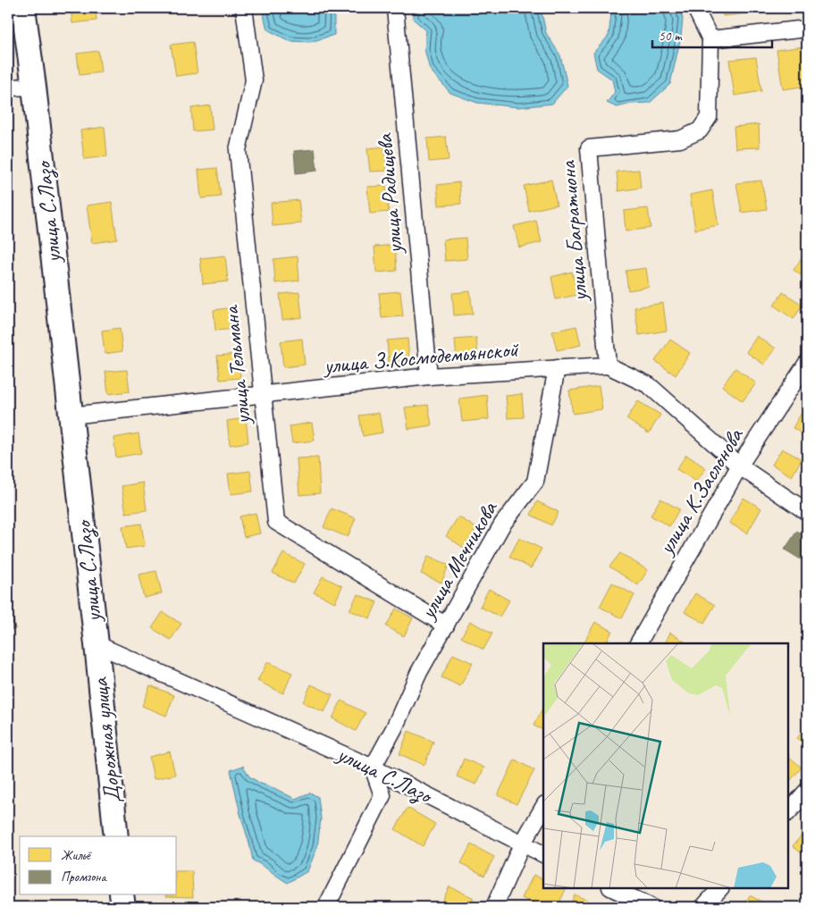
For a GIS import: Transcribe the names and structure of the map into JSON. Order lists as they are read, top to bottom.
{
  "streets": {
    "street": [
      "улица Радищева",
      "улица С.Лазо",
      "улица Багратиона",
      "улица З.Космодемьянской",
      "улица Тельмана",
      "улица К.Заслонова",
      "улица Мечникова",
      "Дорожная улица"
    ]
  },
  "crossings": [
    ["улица Радищева", "улица З.Космодемьянской"],
    ["улица С.Лазо", "улица З.Космодемьянской"],
    ["улица С.Лазо", "улица Мечникова"],
    ["улица С.Лазо", "Дорожная улица"],
    ["улица Багратиона", "улица З.Космодемьянской"],
    ["улица З.Космодемьянской", "улица Тельмана"],
    ["улица З.Космодемьянской", "улица Мечникова"],
    ["улица Тельмана", "улица Мечникова"]
  ],
  "legend": ["Жильё", "Промзона"],
  "scale_bar": "50 m"
}
